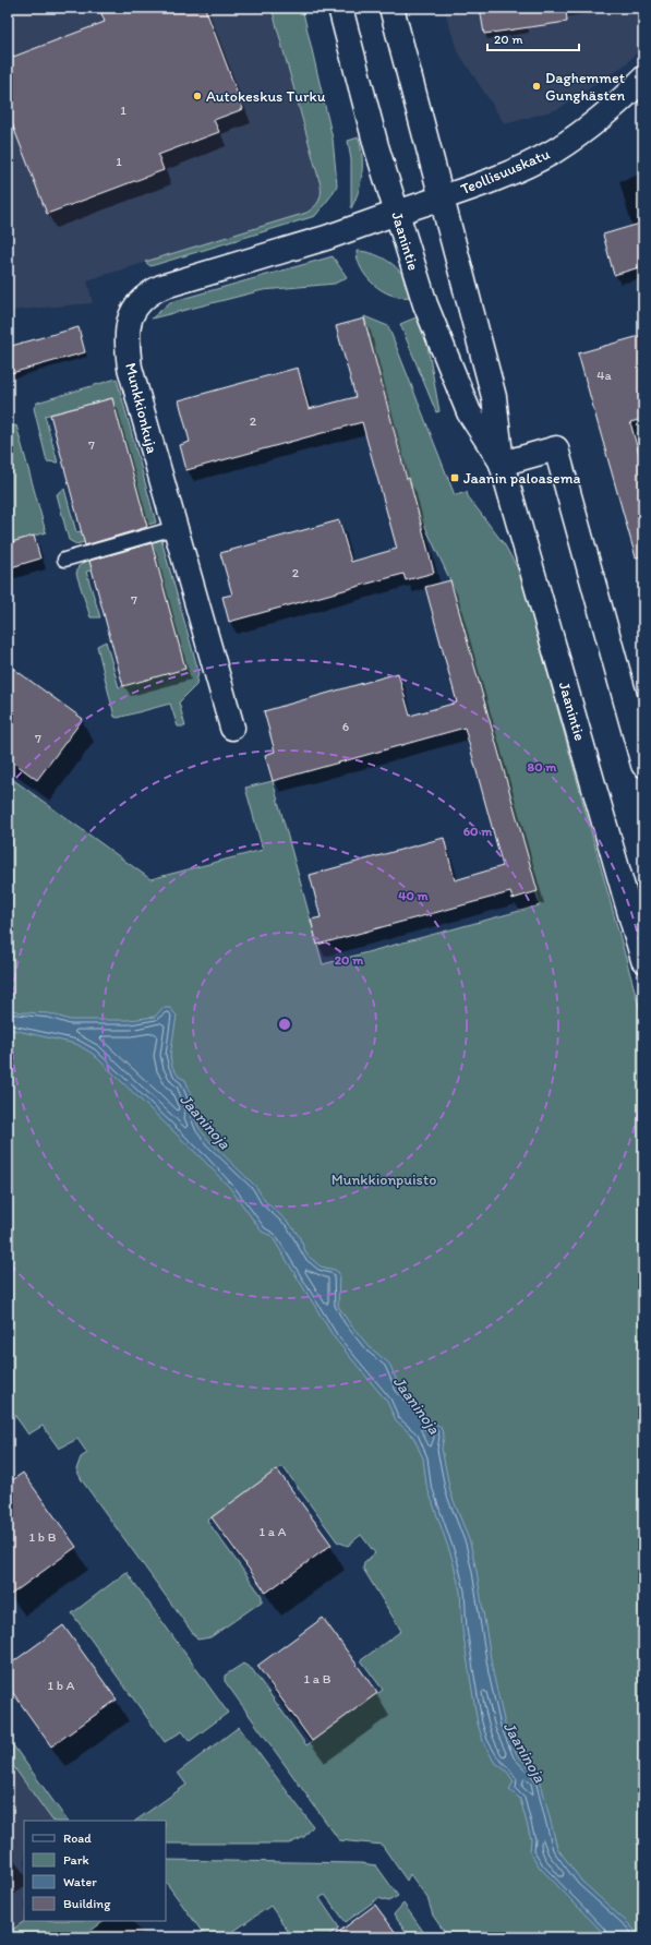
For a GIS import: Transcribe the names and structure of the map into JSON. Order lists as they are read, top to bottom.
{
  "streets": {
    "main road": ["Teollisuuskatu", "Jaanintie", "Munkkionkuja"]
  },
  "crossings": [
    ["Teollisuuskatu", "Jaanintie"],
    ["Teollisuuskatu", "Munkkionkuja"],
    ["Jaanintie", "Munkkionkuja"]
  ],
  "water": ["Jaaninoja"],
  "parks": ["Munkkionpuisto"],
  "places": {
    "other": ["Daghemmet Gunghästen", "Autokeskus Turku"],
    "transit": ["Jaanin paloasema"]
  },
  "house_numbers": [
    "1",
    "1",
    "4a",
    "2",
    "7",
    "2",
    "7",
    "6",
    "7",
    "1 a A",
    "1 b B",
    "1 a B",
    "1 b A"
  ],
  "legend": [
    "Road",
    "Park",
    "Water",
    "Building"
  ],
  "scale_bar": "20 m",
  "rings": [
    "80 m",
    "60 m",
    "40 m",
    "20 m"
  ]
}
